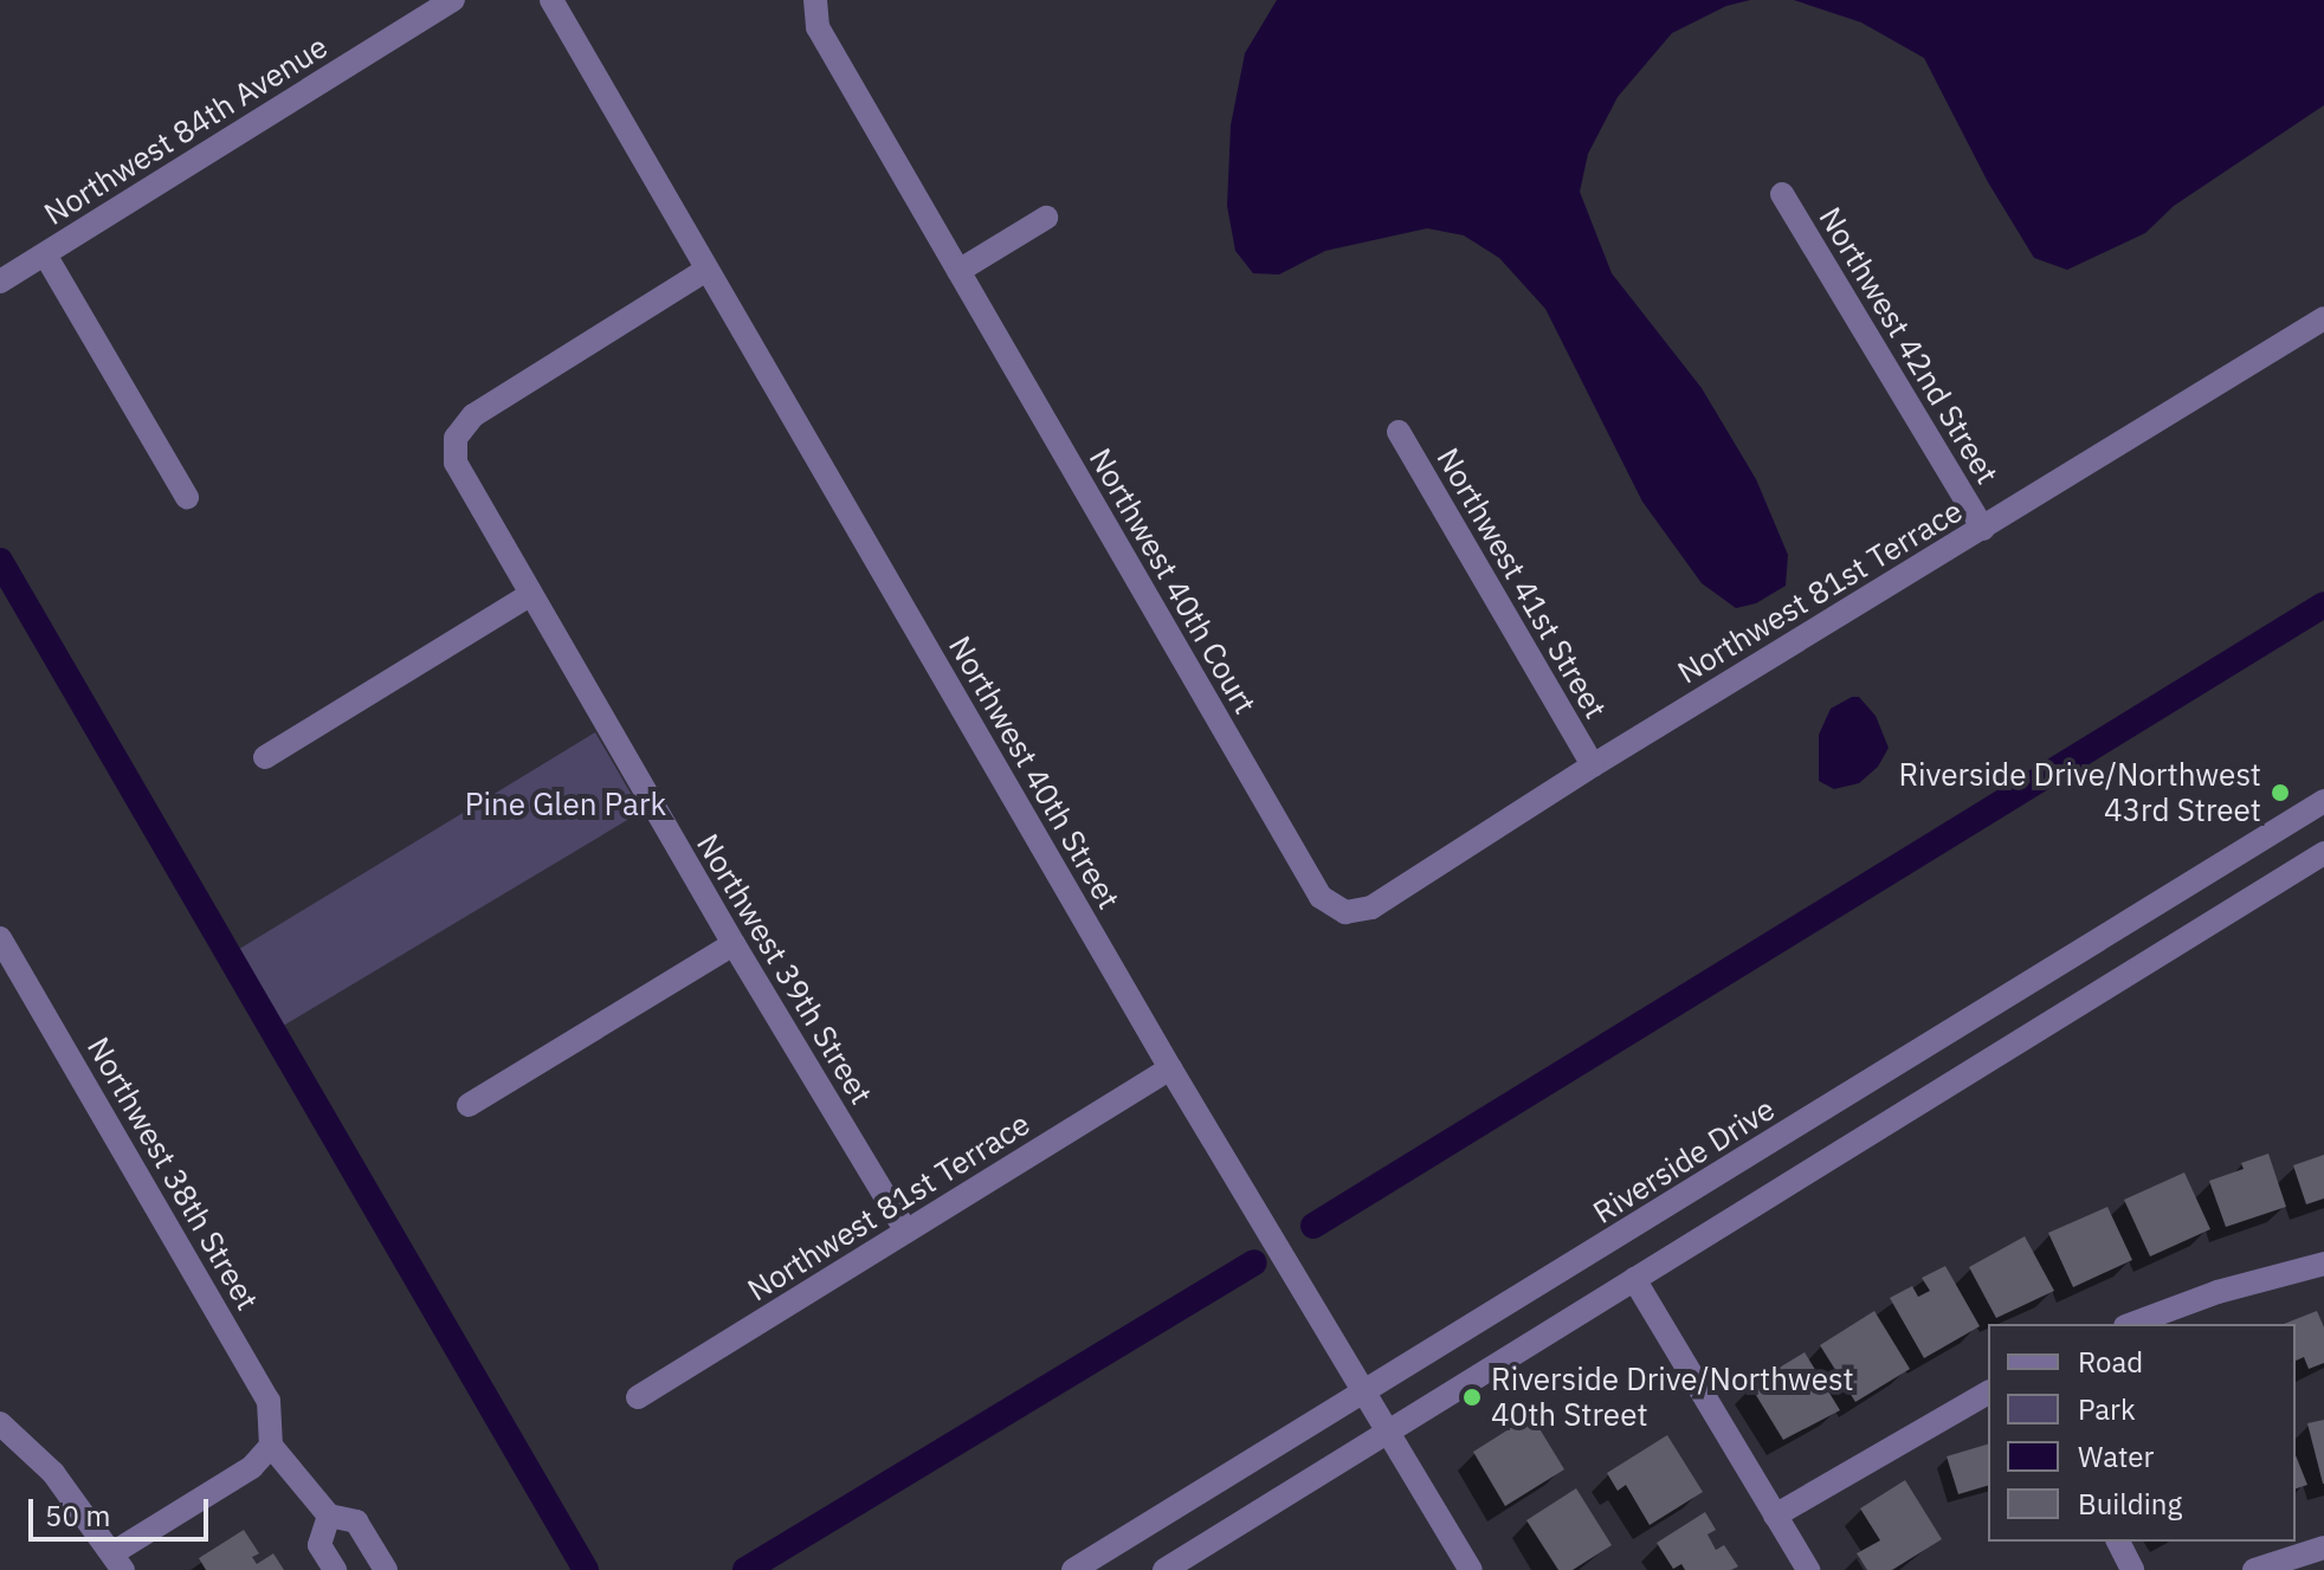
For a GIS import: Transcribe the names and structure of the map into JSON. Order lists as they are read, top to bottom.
{
  "streets": {
    "street": [
      "Northwest 84th Avenue",
      "Northwest 42nd Street",
      "Northwest 40th Court",
      "Northwest 41st Street",
      "Northwest 81st Terrace",
      "Northwest 40th Street",
      "Northwest 39th Street",
      "Riverside Drive",
      "Northwest 38th Street"
    ]
  },
  "crossings": [
    ["Northwest 42nd Street", "Northwest 81st Terrace"],
    ["Northwest 40th Court", "Northwest 81st Terrace"],
    ["Northwest 41st Street", "Northwest 81st Terrace"],
    ["Northwest 81st Terrace", "Northwest 40th Street"],
    ["Northwest 81st Terrace", "Northwest 39th Street"],
    ["Northwest 40th Street", "Northwest 39th Street"],
    ["Northwest 40th Street", "Riverside Drive"]
  ],
  "parks": ["Pine Glen Park"],
  "places": ["Riverside Drive/Northwest 43rd Street", "Riverside Drive/Northwest 40th Street"],
  "legend": [
    "Road",
    "Park",
    "Water",
    "Building"
  ],
  "scale_bar": "50 m"
}
